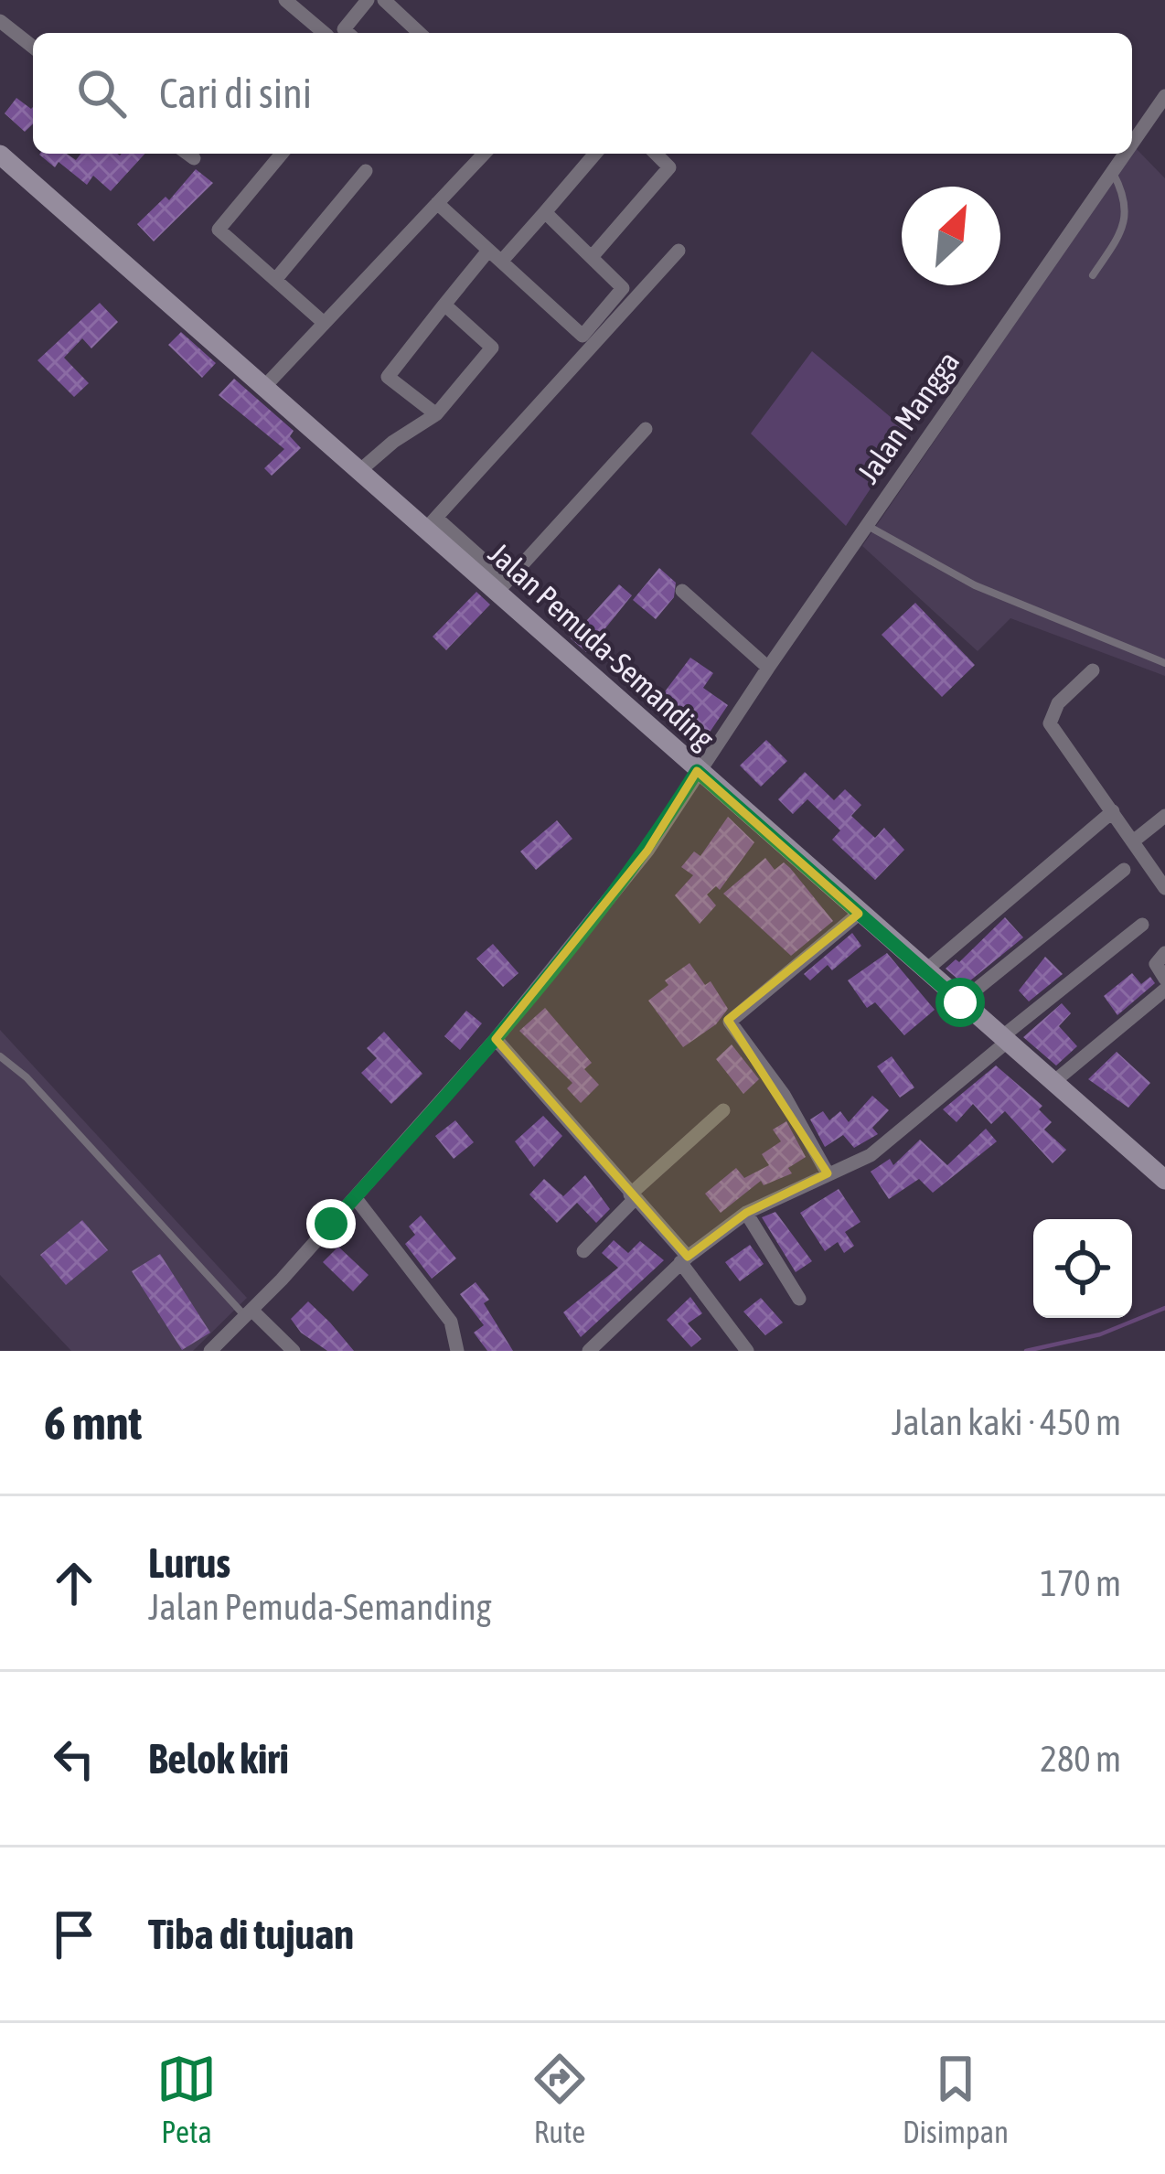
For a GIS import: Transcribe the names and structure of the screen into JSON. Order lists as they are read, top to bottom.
{
  "streets": {
    "main road": ["Jalan Pemuda-Semanding"],
    "street": ["Jalan Mangga"]
  },
  "crossings": [
    ["Jalan Mangga", "Jalan Pemuda-Semanding"]
  ],
  "north": "top right",
  "page": {
    "search": "Cari di sini",
    "heading": ["6 mnt", "Jalan kaki · 450 m"],
    "list": [
      ["Lurus", "Jalan Pemuda-Semanding", "170 m"],
      ["Belok kiri", "280 m"],
      "Tiba di tujuan"
    ],
    "nav": ["Peta", "Rute", "Disimpan"]
  }
}
